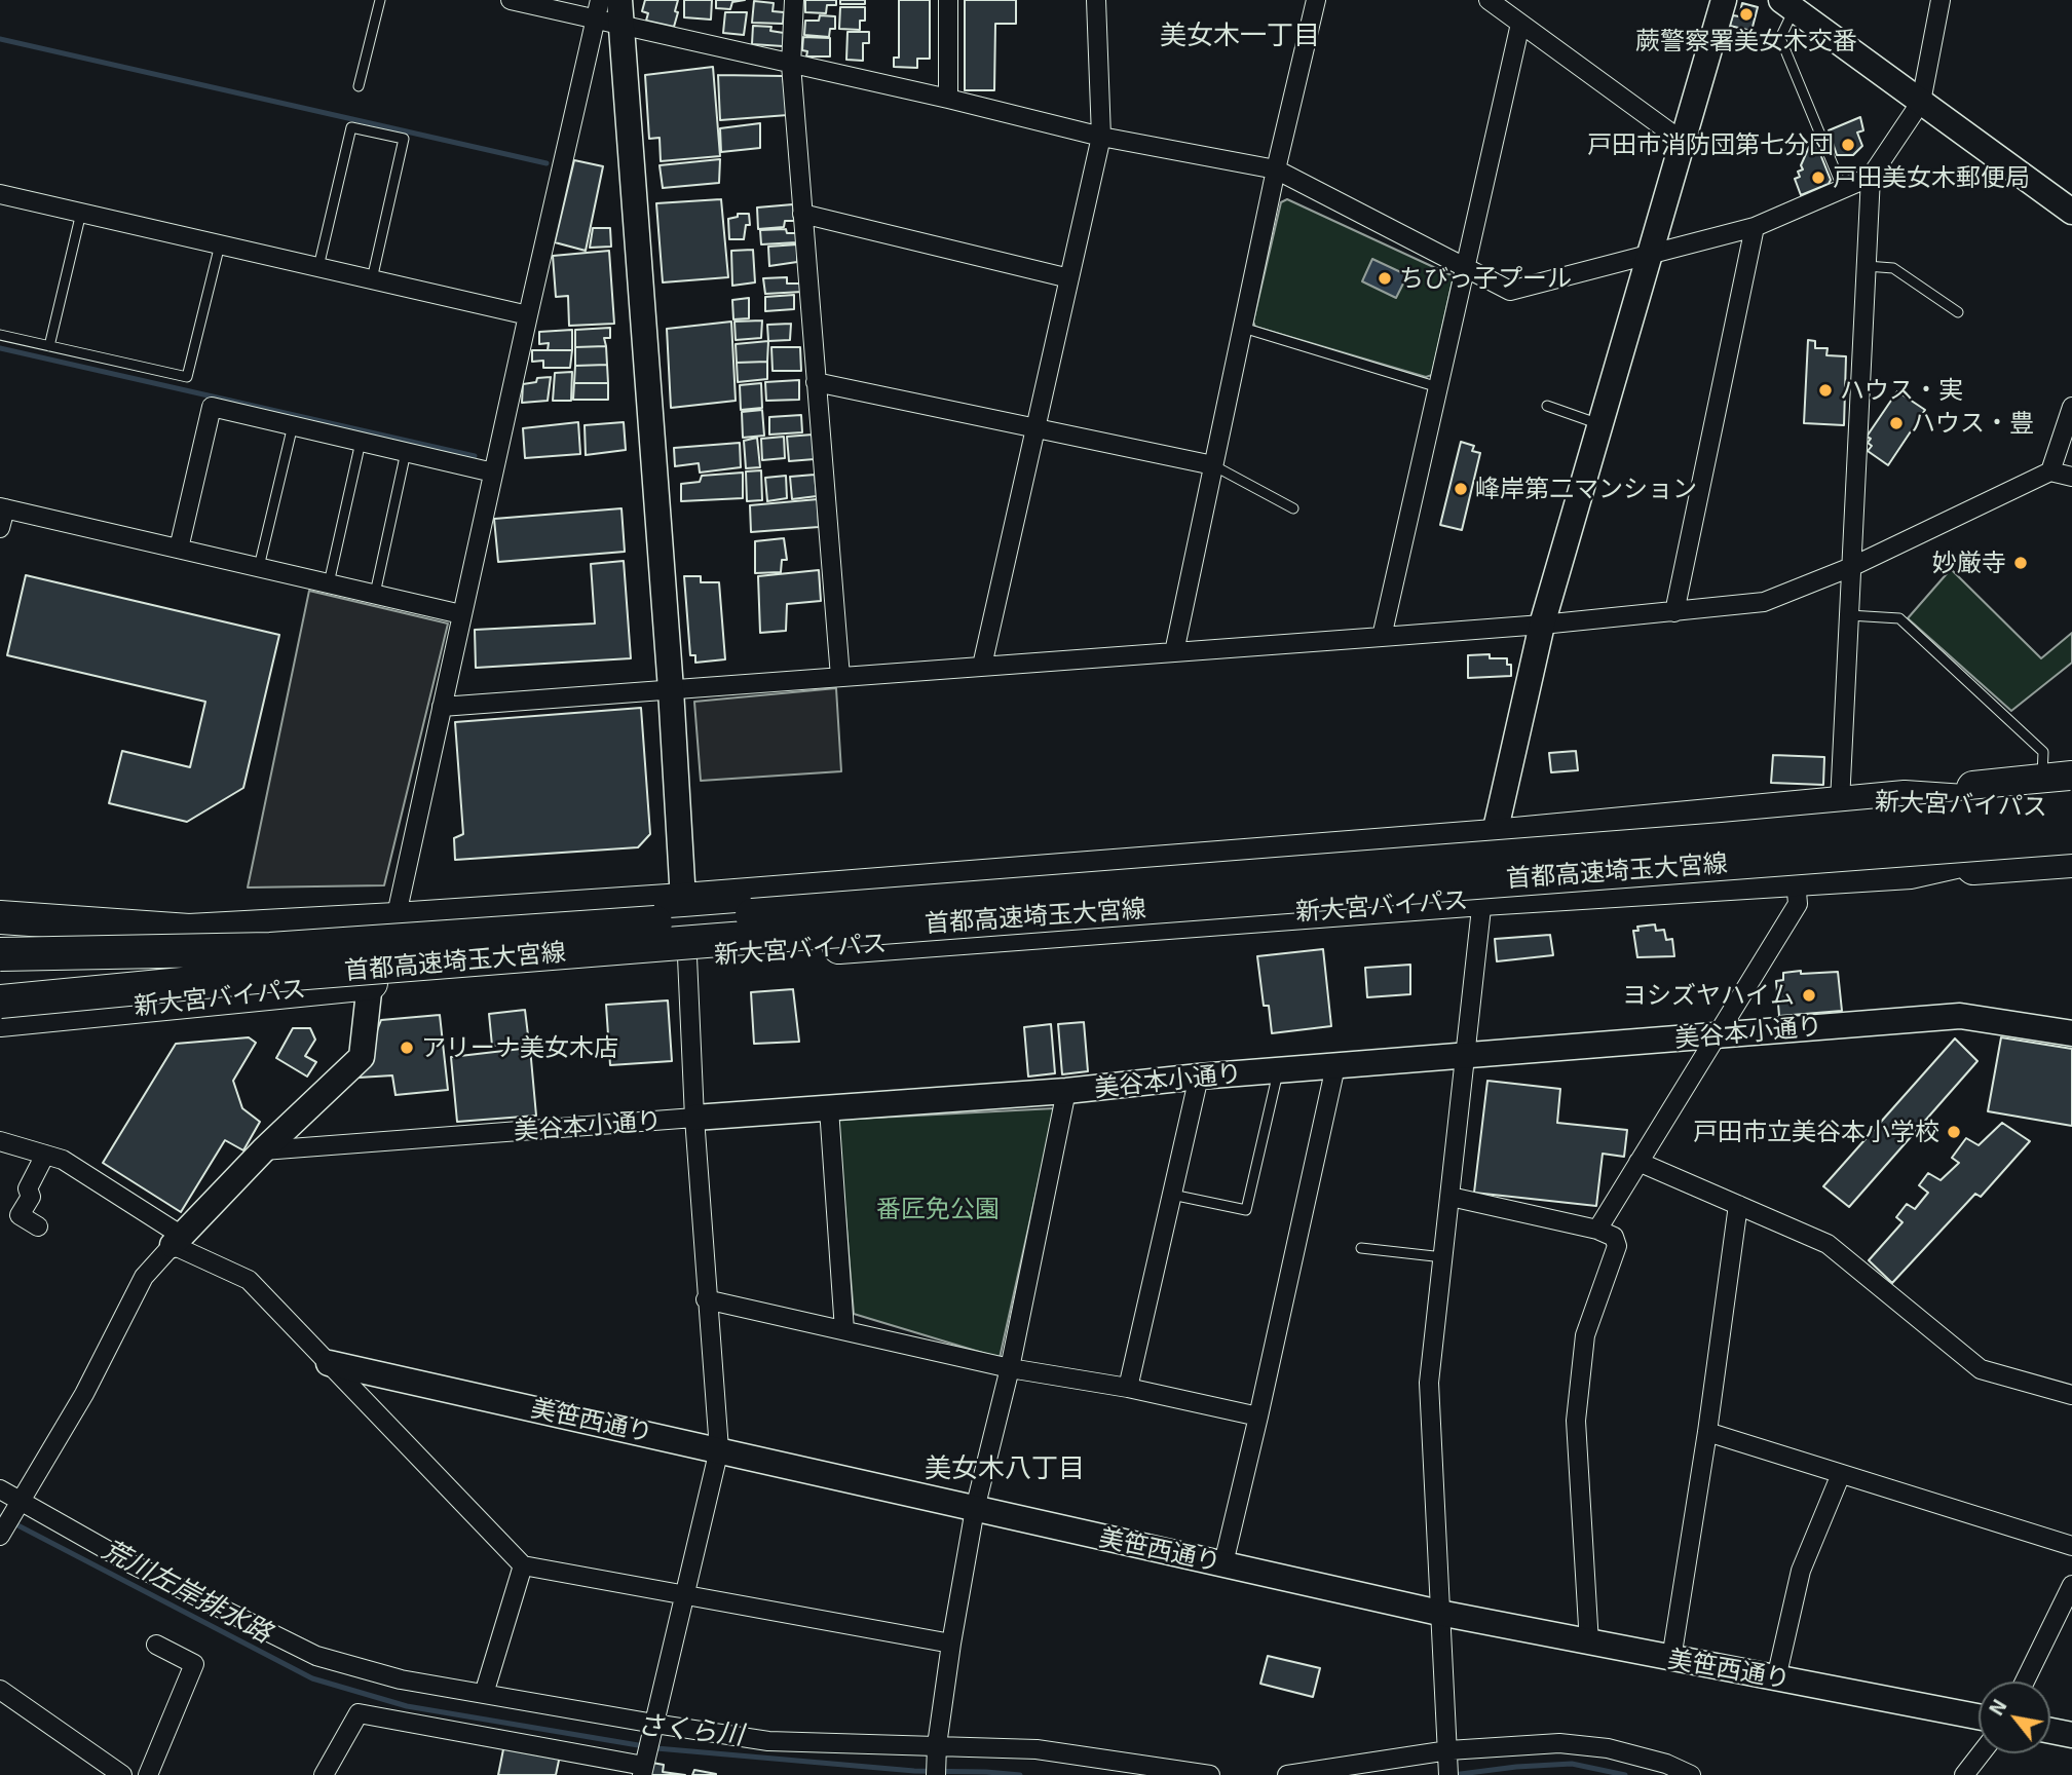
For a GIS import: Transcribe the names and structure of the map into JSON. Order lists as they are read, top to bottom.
{
  "streets": {
    "highway": ["新大宮バイパス", "首都高速埼玉大宮線"],
    "street": ["美谷本小通り", "美笹西通り"]
  },
  "crossings": [
    ["新大宮バイパス", "首都高速埼玉大宮線"]
  ],
  "districts": ["美女木一丁目", "美女木八丁目"],
  "water": ["荒川左岸排水路", "さくら川"],
  "parks": ["番匠免公園"],
  "places": [
    "蕨警察署美女木交番",
    "戸田市消防団第七分団",
    "戸田美女木郵便局",
    "ちびっ子プール",
    "ハウス・実",
    "ハウス・豊",
    "峰岸第二マンション",
    "妙厳寺",
    "ヨシズヤハイム",
    "アリーナ美女木店",
    "戸田市立美谷本小学校"
  ],
  "north": "top left"
}
